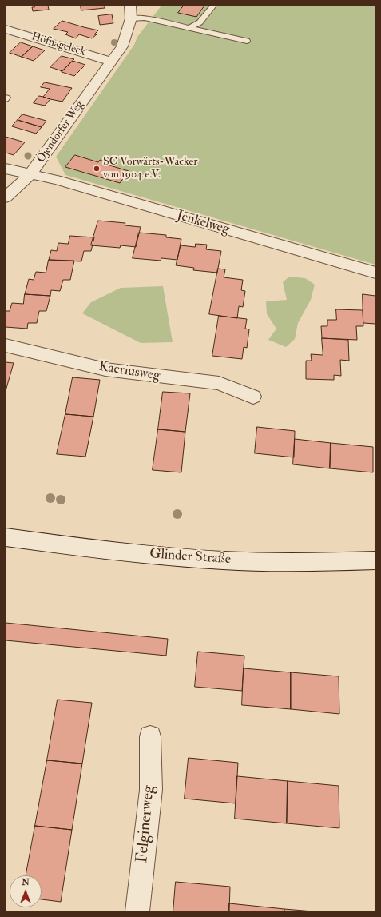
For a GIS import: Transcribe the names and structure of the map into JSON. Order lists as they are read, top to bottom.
{
  "streets": {
    "street": [
      "Höfnageleck",
      "Öjendorfer Weg",
      "Jenkelweg",
      "Kaeriusweg",
      "Glinder Straße",
      "Felginerweg"
    ]
  },
  "crossings": [
    ["Höfnageleck", "Öjendorfer Weg"],
    ["Öjendorfer Weg", "Jenkelweg"]
  ],
  "places": ["SC Vorwärts-Wacker von 1904 e.V."],
  "north": "top"
}
